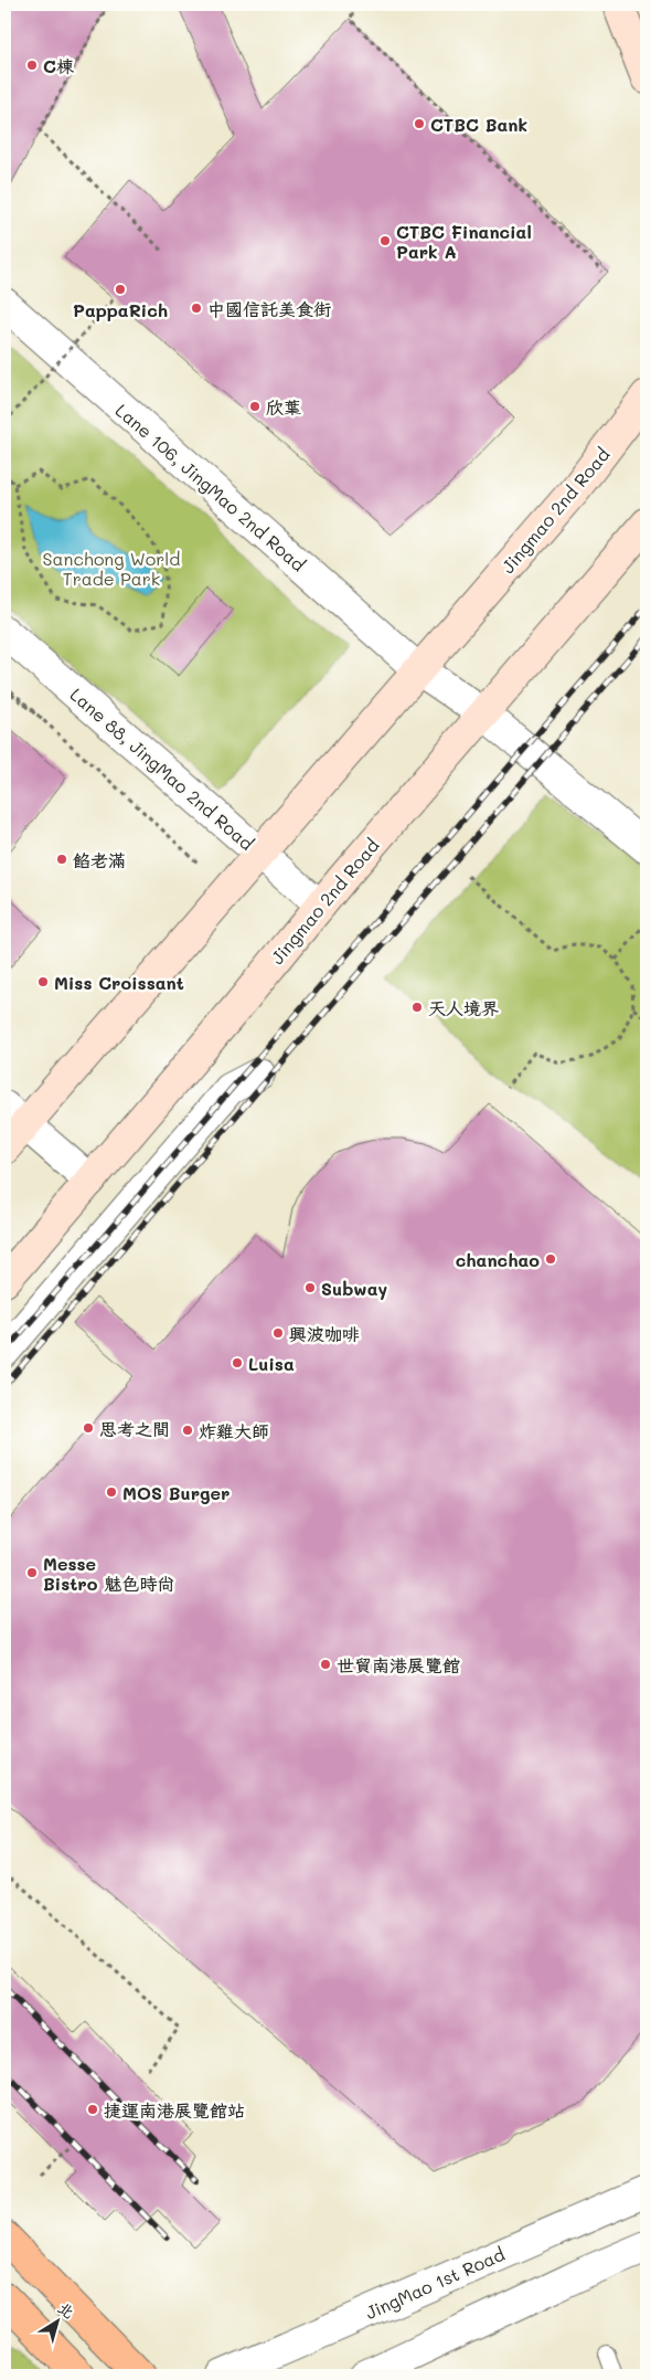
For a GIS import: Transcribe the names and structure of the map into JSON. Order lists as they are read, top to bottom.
{
  "streets": {
    "main road": ["Jingmao 2nd Road"],
    "street": ["Lane 106, JingMao 2nd Road", "Lane 88, JingMao 2nd Road", "JingMao 1st Road"]
  },
  "crossings": [
    ["Lane 106, JingMao 2nd Road", "Jingmao 2nd Road"],
    ["Jingmao 2nd Road", "Lane 88, JingMao 2nd Road"]
  ],
  "parks": ["Sanchong World Trade Park"],
  "places": [
    "C棟",
    "CTBC Bank",
    "CTBC Financial Park A",
    "PappaRich",
    "中國信託美食街",
    "欣葉",
    "餡老滿",
    "Miss Croissant",
    "天人境界",
    "chanchao",
    "Subway",
    "興波咖啡",
    "Luisa",
    "思考之間",
    "炸雞大師",
    "MOS Burger",
    "Messe Bistro 魅色時尚",
    "世貿南港展覽館",
    "捷運南港展覽館站"
  ],
  "north": "top right"
}
